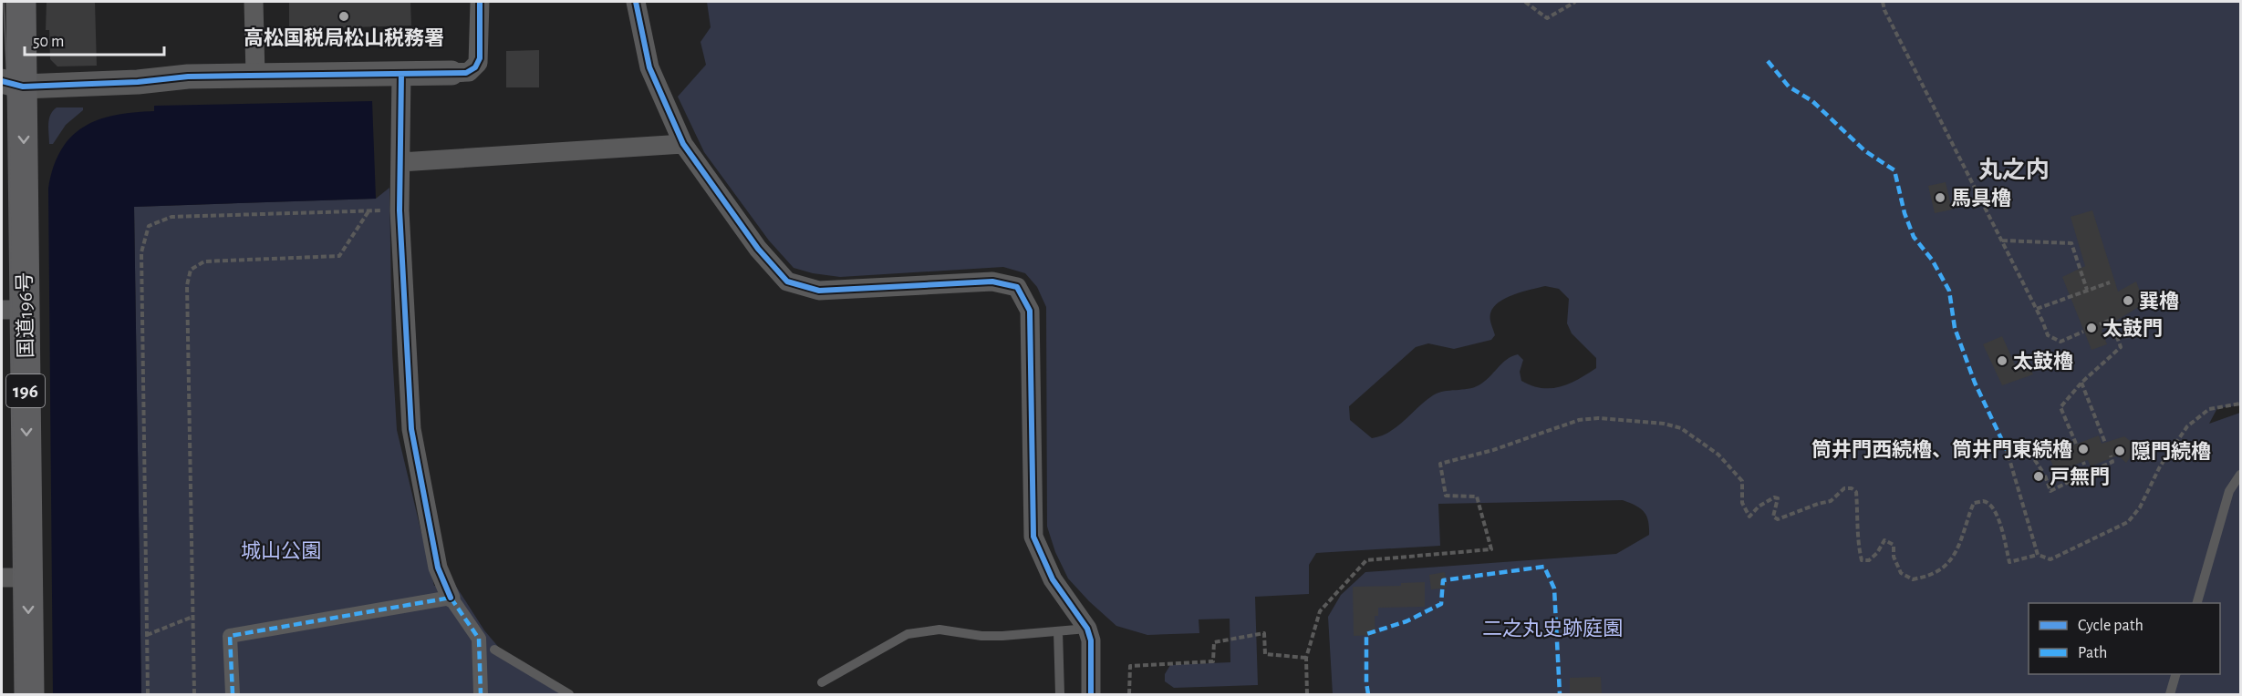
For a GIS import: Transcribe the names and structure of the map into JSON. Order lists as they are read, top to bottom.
{
  "streets": {
    "highway": ["国道196号", "196"]
  },
  "one_way": ["国道196号"],
  "districts": ["丸之内"],
  "parks": ["城山公園", "二之丸史跡庭園"],
  "places": [
    "高松国税局松山税務署",
    "馬具櫓",
    "巽櫓",
    "太鼓門",
    "太鼓櫓",
    "筒井門西続櫓、筒井門東続櫓",
    "隠門続櫓",
    "戸無門"
  ],
  "legend": ["Cycle path", "Path"],
  "scale_bar": "50 m"
}
